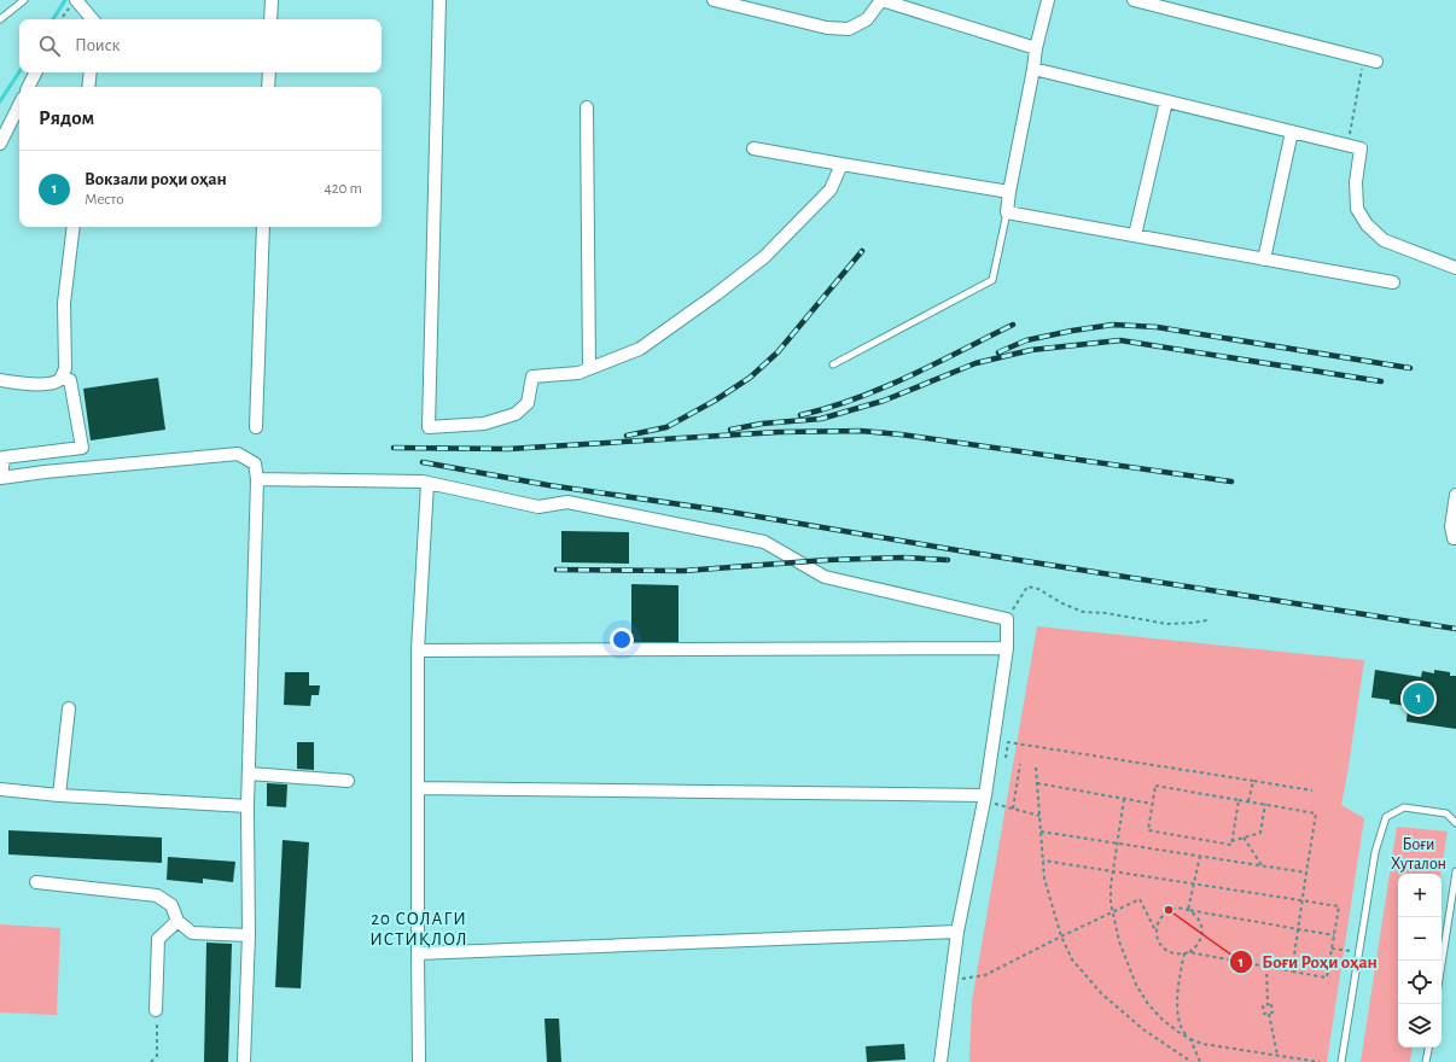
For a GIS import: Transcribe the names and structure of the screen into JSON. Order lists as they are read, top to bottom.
{
  "districts": ["20 СОЛАГИ ИСТИҚЛОЛ"],
  "parks": ["Боғи Хуталон"],
  "places": ["Боғи Роҳи оҳан"],
  "page": {
    "search": "Поиск",
    "heading": "Рядом",
    "list": [
      {
        "mark": "1",
        "name": "Вокзали роҳи оҳан",
        "note": "Место",
        "value": "420 m"
      }
    ],
    "pins": "1",
    "map_buttons": ["+", "−"]
  }
}
